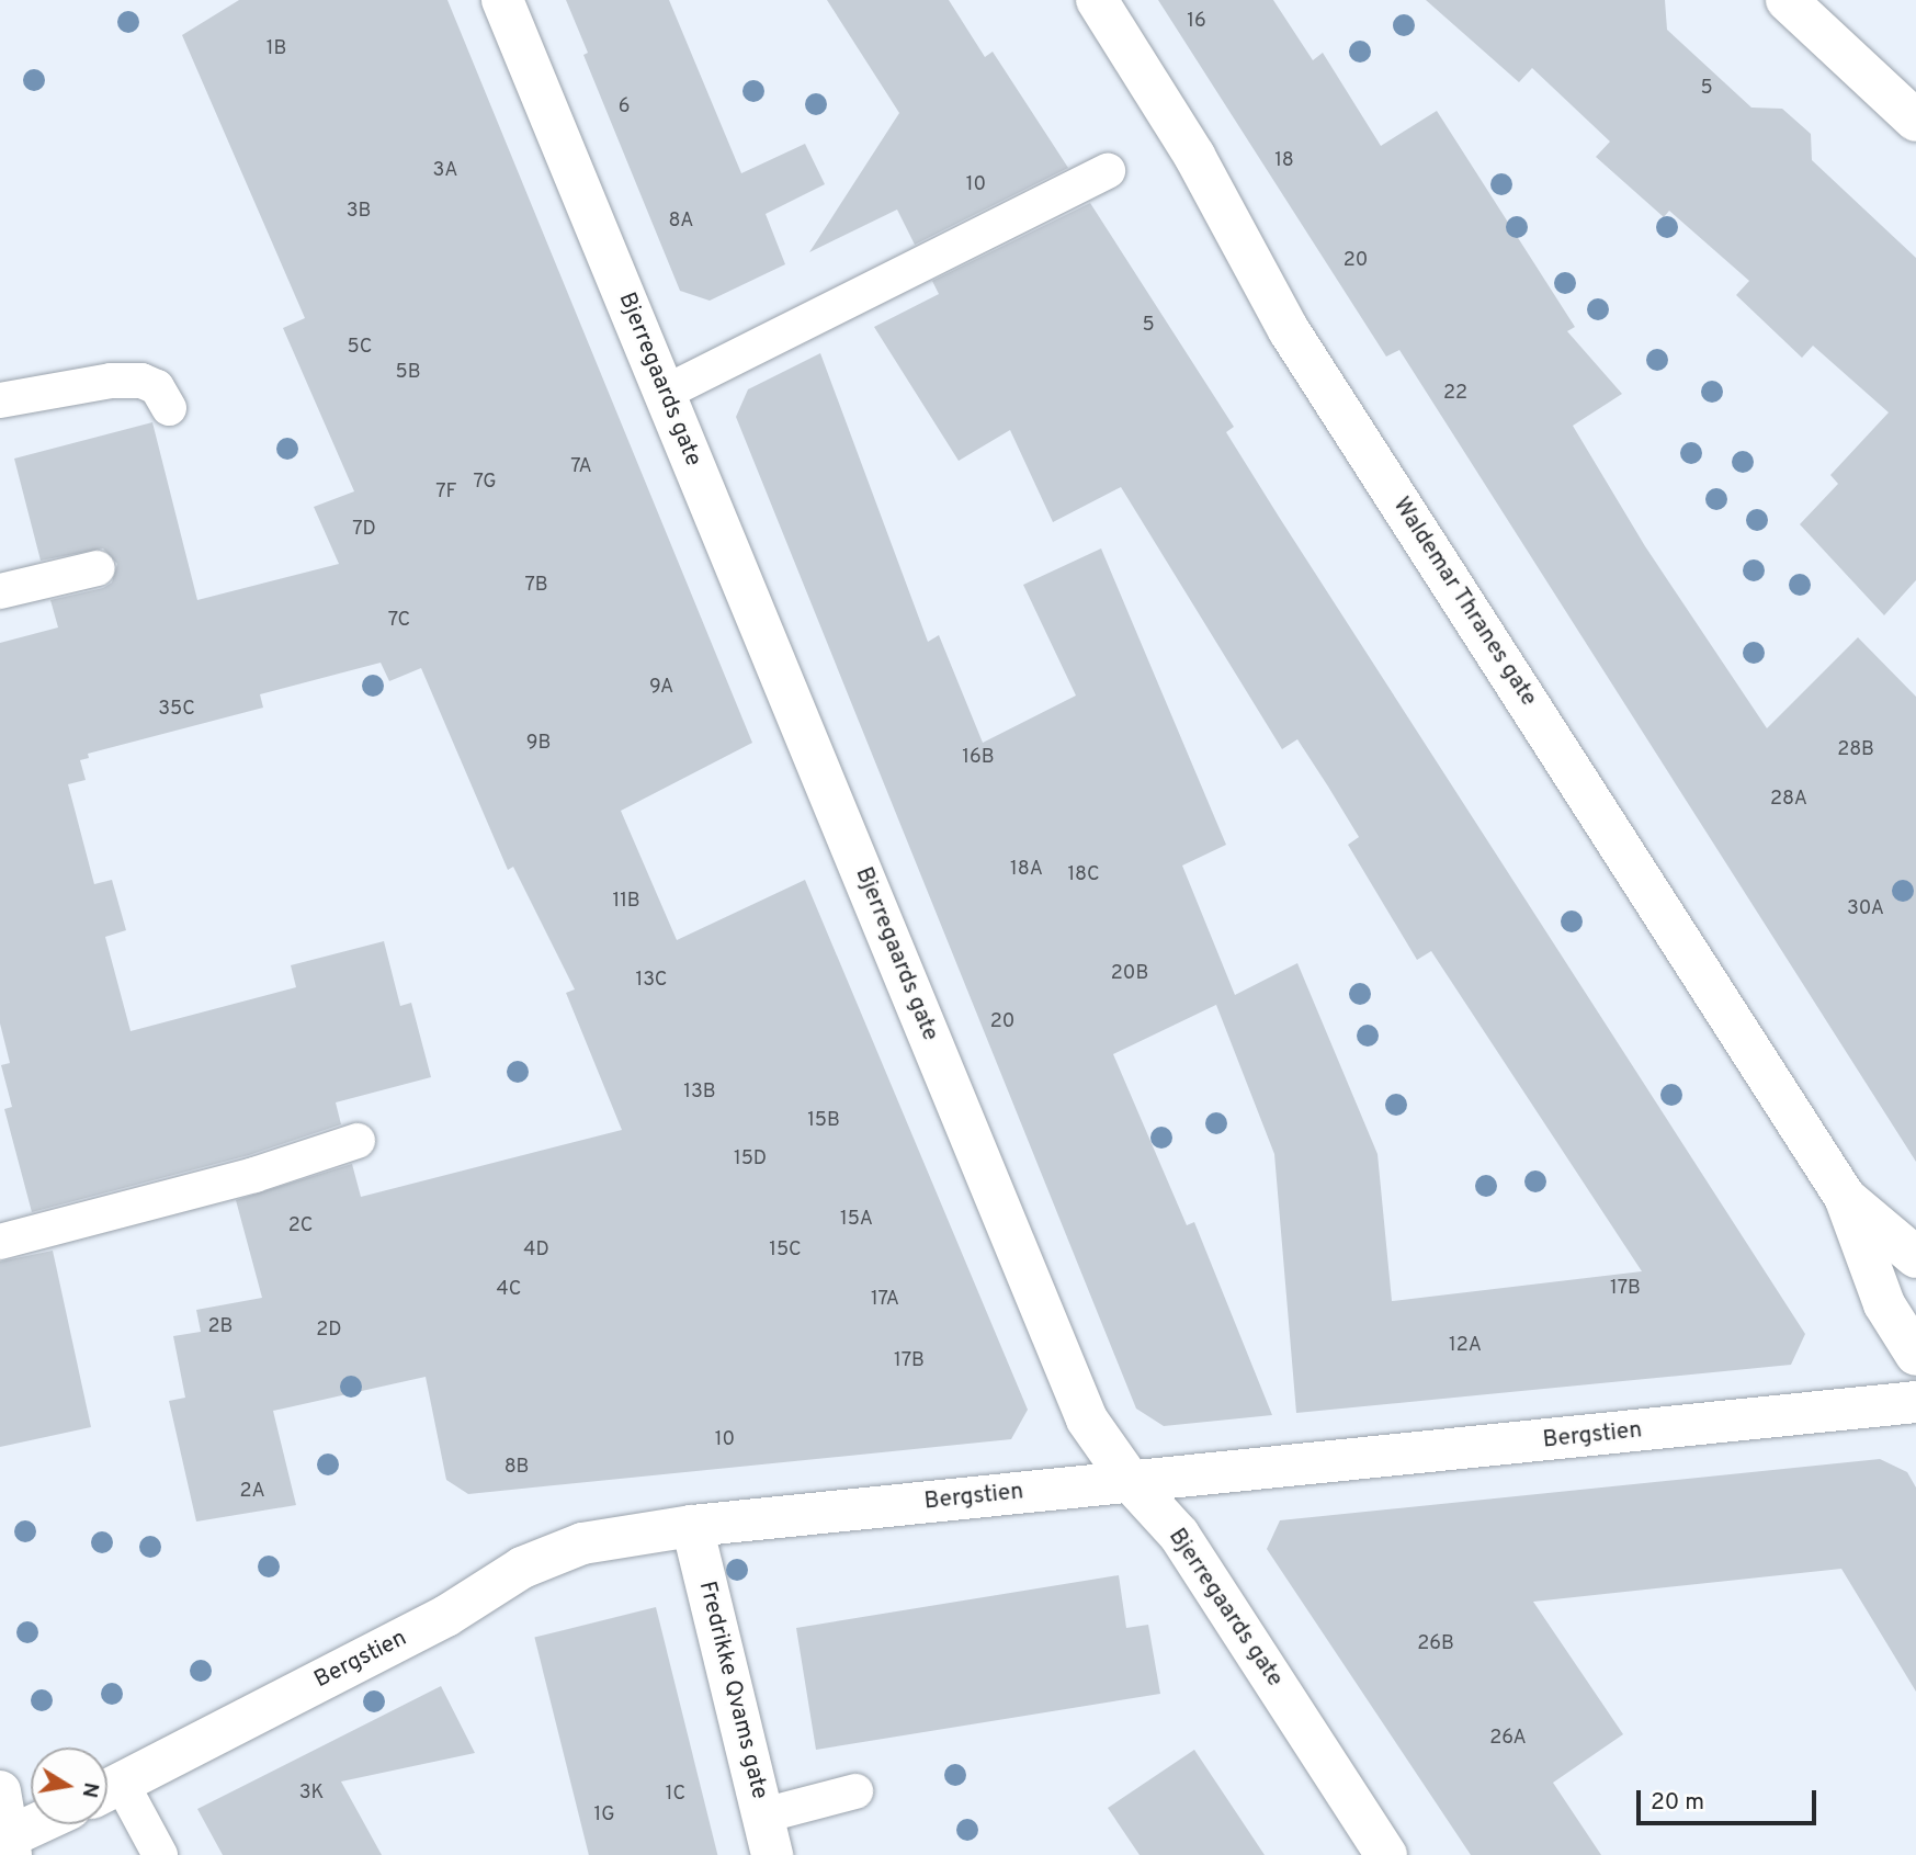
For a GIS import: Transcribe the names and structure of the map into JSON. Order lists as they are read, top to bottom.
{
  "streets": {
    "street": [
      "Bjerregaards gate",
      "Waldemar Thranes gate",
      "Bergstien",
      "Fredrikke Qvams gate"
    ]
  },
  "crossings": [
    ["Bjerregaards gate", "Bergstien"],
    ["Bergstien", "Fredrikke Qvams gate"]
  ],
  "house_numbers": [
    "16",
    "1B",
    "5",
    "6",
    "18",
    "3A",
    "10",
    "3B",
    "8A",
    "20",
    "5",
    "5C",
    "5B",
    "22",
    "7A",
    "7G",
    "7F",
    "7D",
    "7B",
    "7C",
    "9A",
    "35C",
    "9B",
    "28B",
    "16B",
    "28A",
    "18A",
    "18C",
    "11B",
    "30A",
    "20B",
    "13C",
    "20",
    "13B",
    "15B",
    "15D",
    "15A",
    "2C",
    "4D",
    "15C",
    "17B",
    "4C",
    "17A",
    "2B",
    "2D",
    "12A",
    "17B",
    "10",
    "8B",
    "2A",
    "26B",
    "26A",
    "3K",
    "1C",
    "1G"
  ],
  "scale_bar": "20 m",
  "north": "right"
}
